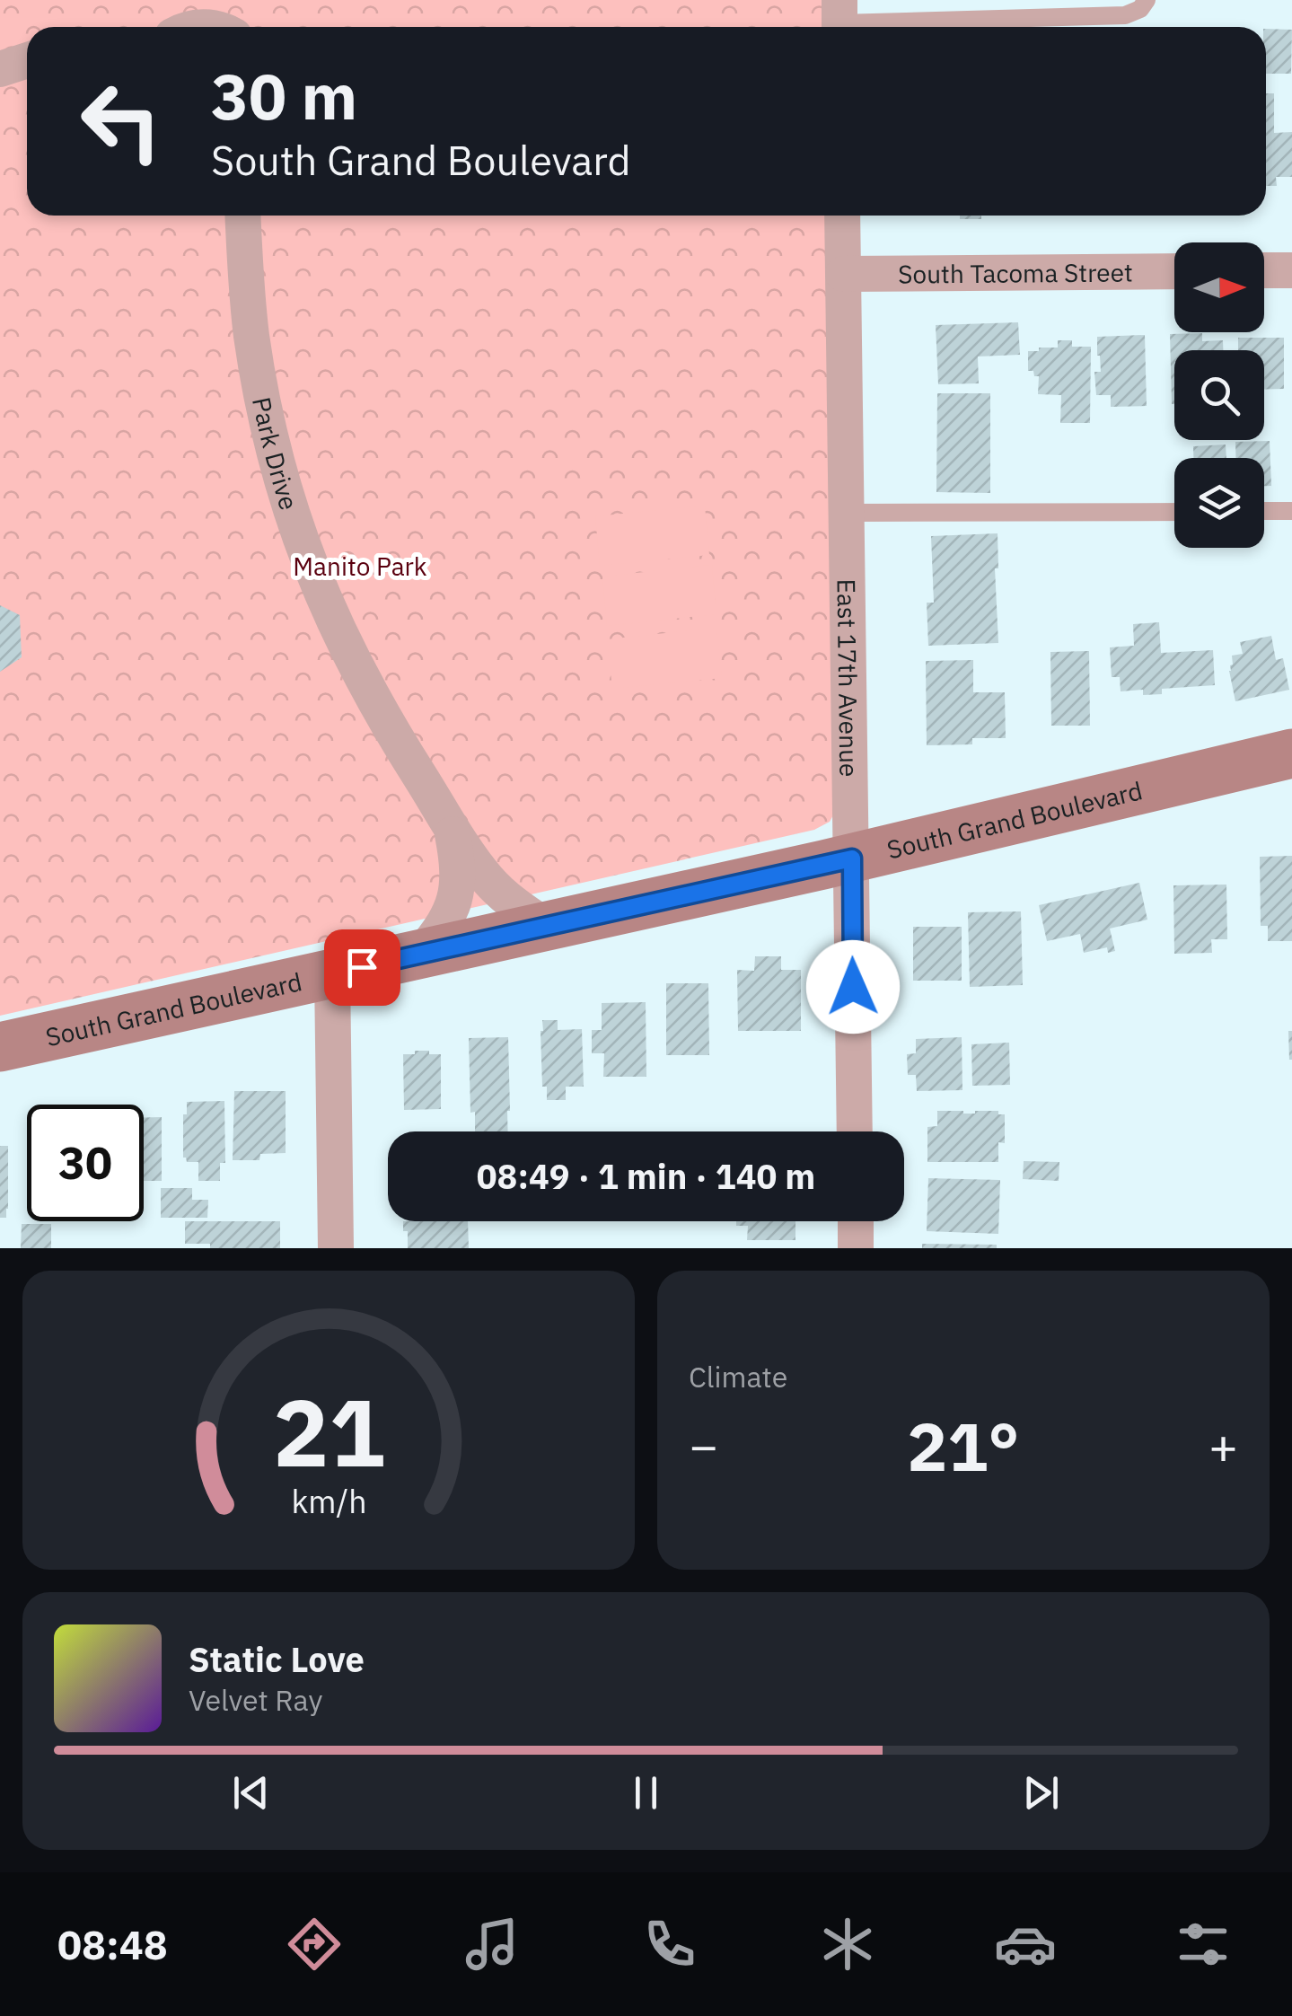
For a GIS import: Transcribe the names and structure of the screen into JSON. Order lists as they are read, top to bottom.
{
  "streets": {
    "main road": ["South Grand Boulevard"],
    "street": ["South Tacoma Street", "Park Drive", "East 17th Avenue"]
  },
  "crossings": [
    ["South Tacoma Street", "East 17th Avenue"],
    ["Park Drive", "South Grand Boulevard"],
    ["East 17th Avenue", "South Grand Boulevard"]
  ],
  "parks": ["Manito Park"],
  "north": "right",
  "page": {
    "turn": ["30 m", "South Grand Boulevard"],
    "limit": "30",
    "trip": "08:49 · 1 min · 140 m",
    "tile": "Climate",
    "heat": ["−", "21°", "+"],
    "song": ["Static Love", "Velvet Ray"],
    "tabs": "08:48",
    "gauge": ["21", "km/h"]
  }
}
